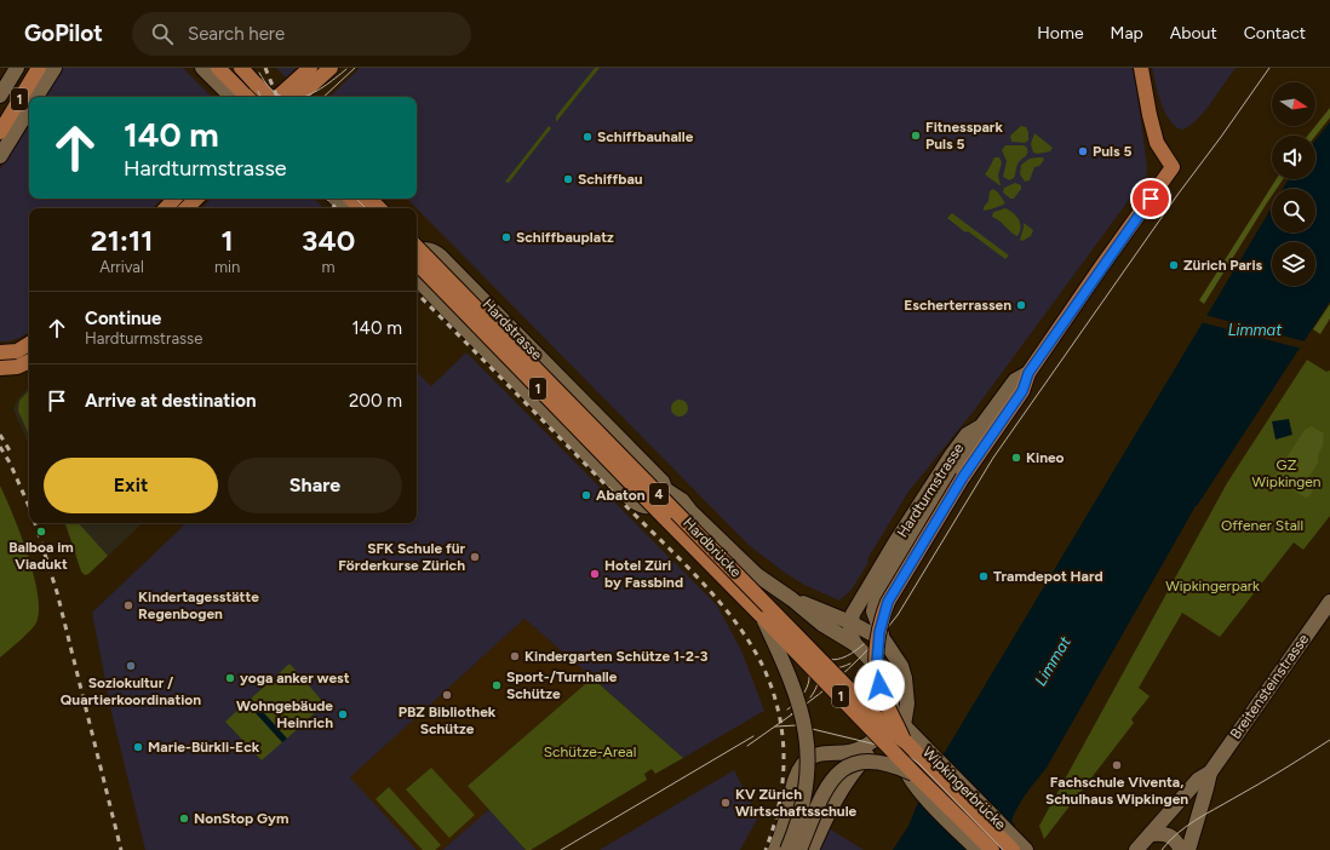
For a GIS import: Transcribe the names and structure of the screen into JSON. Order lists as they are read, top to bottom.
{
  "streets": {
    "main road": [
      "1",
      "Hardturmstrasse",
      "4",
      "Hardbrücke"
    ],
    "street": ["Hardstrasse", "Breitensteinstrasse", "Wipkingerbrücke"]
  },
  "crossings": [
    ["Hardstrasse", "Hardturmstrasse"],
    ["Hardstrasse", "Hardbrücke"],
    ["Hardstrasse", "Wipkingerbrücke"],
    ["Hardturmstrasse", "Hardbrücke"],
    ["Hardturmstrasse", "Wipkingerbrücke"],
    ["Hardbrücke", "Wipkingerbrücke"]
  ],
  "water": ["Limmat"],
  "parks": [
    "GZ Wipkingen",
    "Offener Stall",
    "Wipkingerpark",
    "Schütze-Areal"
  ],
  "places": [
    "Fitnesspark Puls 5",
    "Schiffbauhalle",
    "Puls 5",
    "Schiffbau",
    "Schiffbauplatz",
    "Zürich Paris",
    "Escherterrassen",
    "Kineo",
    "Abaton",
    "Balboa im Viadukt",
    "SFK Schule für Förderkurse Zürich",
    "Hotel Züri by Fassbind",
    "Tramdepot Hard",
    "Kindertagesstätte Regenbogen",
    "Kindergarten Schütze 1-2-3",
    "Soziokultur / Quartierkoordination",
    "yoga anker west",
    "Sport-/Turnhalle Schütze",
    "PBZ Bibliothek Schütze",
    "Wohngebäude Heinrich",
    "Marie-Bürkli-Eck",
    "Fachschule Viventa, Schulhaus Wipkingen",
    "KV Zürich Wirtschaftsschule",
    "NonStop Gym"
  ],
  "north": "right",
  "page": {
    "header": "GoPilot",
    "search": "Search here",
    "nav": [
      "Home",
      "Map",
      "About",
      "Contact"
    ],
    "turn": ["140 m", "Hardturmstrasse"],
    "eta": [
      "21:11",
      "Arrival",
      "1",
      "min",
      "340",
      "m"
    ],
    "list": [
      {
        "name": "Continue",
        "note": "Hardturmstrasse",
        "value": "140 m"
      },
      {
        "name": "Arrive at destination",
        "value": "200 m"
      }
    ],
    "buttons": ["Exit", "Share"]
  }
}
